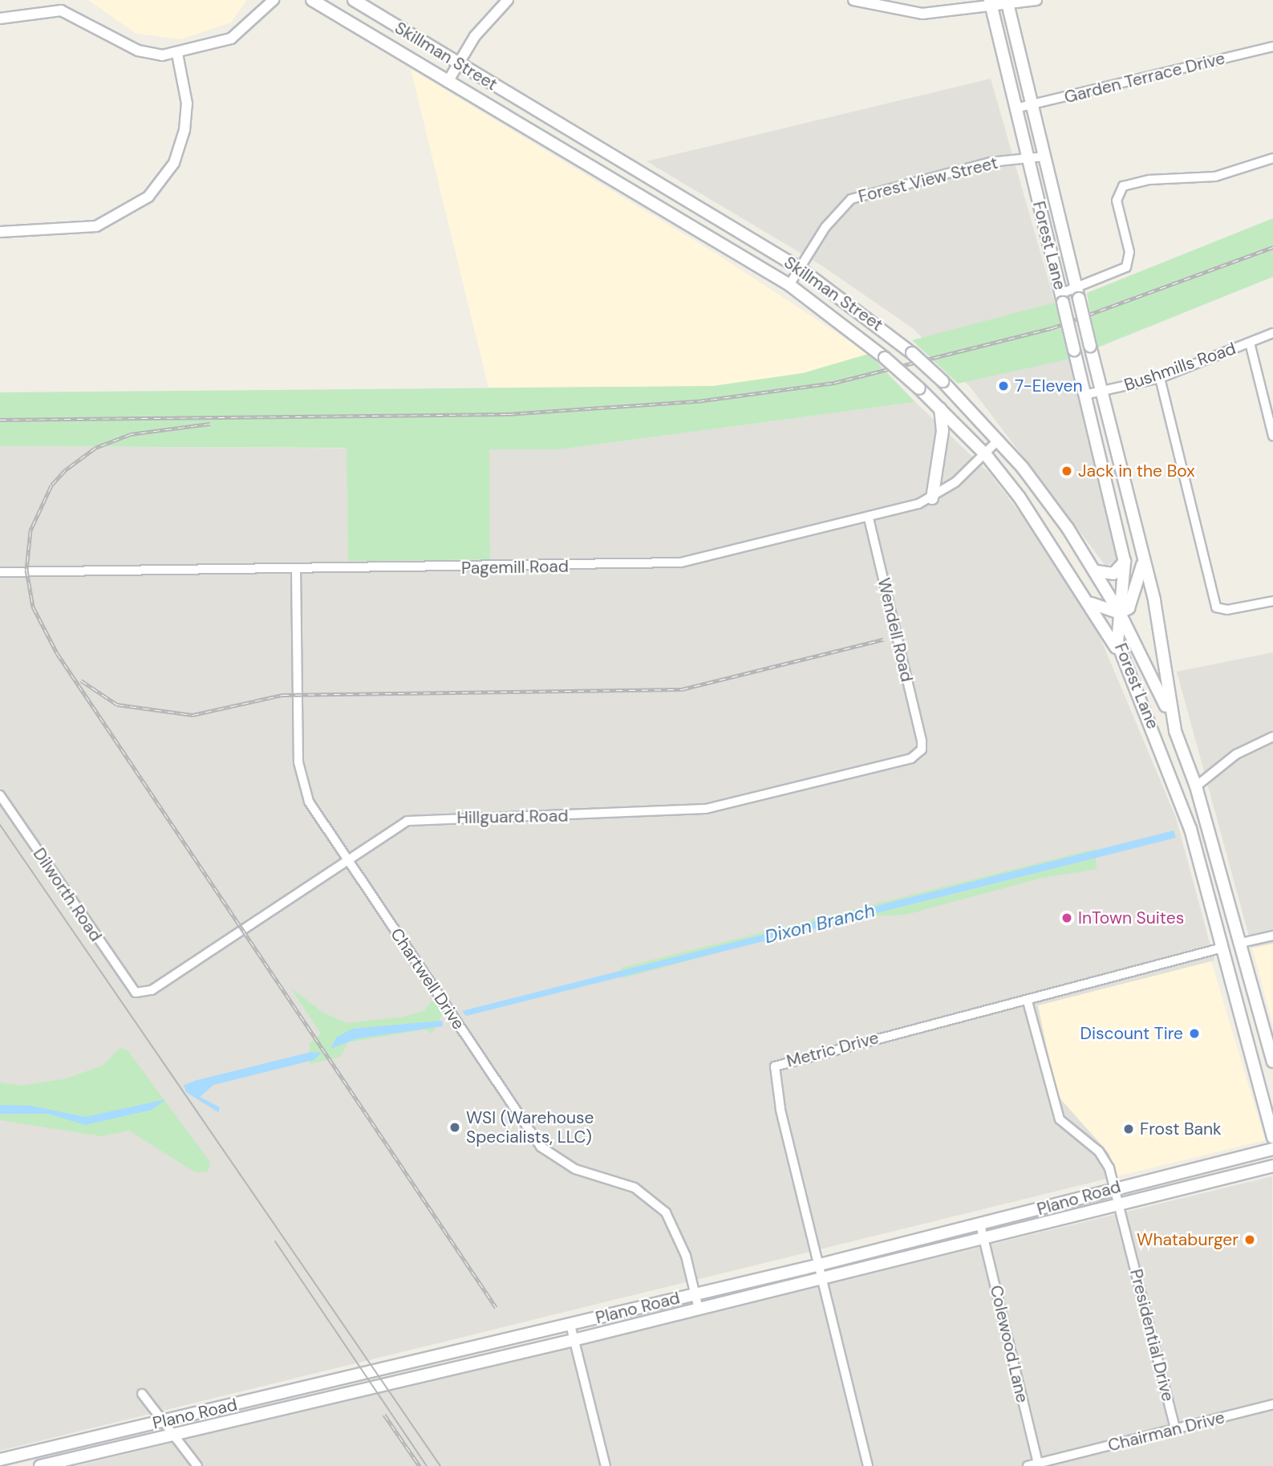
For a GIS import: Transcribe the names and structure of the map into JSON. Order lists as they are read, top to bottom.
{
  "streets": {
    "main road": ["Skillman Street", "Forest Lane", "Plano Road"],
    "street": [
      "Garden Terrace Drive",
      "Forest View Street",
      "Bushmills Road",
      "Pagemill Road",
      "Wendell Road",
      "Hillguard Road",
      "Dilworth Road",
      "Chartwell Drive",
      "Metric Drive",
      "Presidential Drive",
      "Colewood Lane",
      "Chairman Drive"
    ]
  },
  "crossings": [
    ["Skillman Street", "Forest View Street"],
    ["Skillman Street", "Forest Lane"],
    ["Skillman Street", "Pagemill Road"],
    ["Garden Terrace Drive", "Forest Lane"],
    ["Forest View Street", "Forest Lane"],
    ["Forest Lane", "Bushmills Road"],
    ["Forest Lane", "Metric Drive"],
    ["Pagemill Road", "Wendell Road"],
    ["Pagemill Road", "Chartwell Drive"],
    ["Wendell Road", "Hillguard Road"],
    ["Hillguard Road", "Dilworth Road"],
    ["Hillguard Road", "Chartwell Drive"],
    ["Chartwell Drive", "Plano Road"],
    ["Metric Drive", "Plano Road"],
    ["Metric Drive", "Presidential Drive"],
    ["Plano Road", "Presidential Drive"],
    ["Plano Road", "Colewood Lane"],
    ["Presidential Drive", "Chairman Drive"],
    ["Colewood Lane", "Chairman Drive"]
  ],
  "water": ["Dixon Branch"],
  "places": [
    "7-Eleven",
    "Jack in the Box",
    "InTown Suites",
    "Discount Tire",
    "WSI (Warehouse Specialists, LLC)",
    "Frost Bank",
    "Whataburger"
  ]
}
